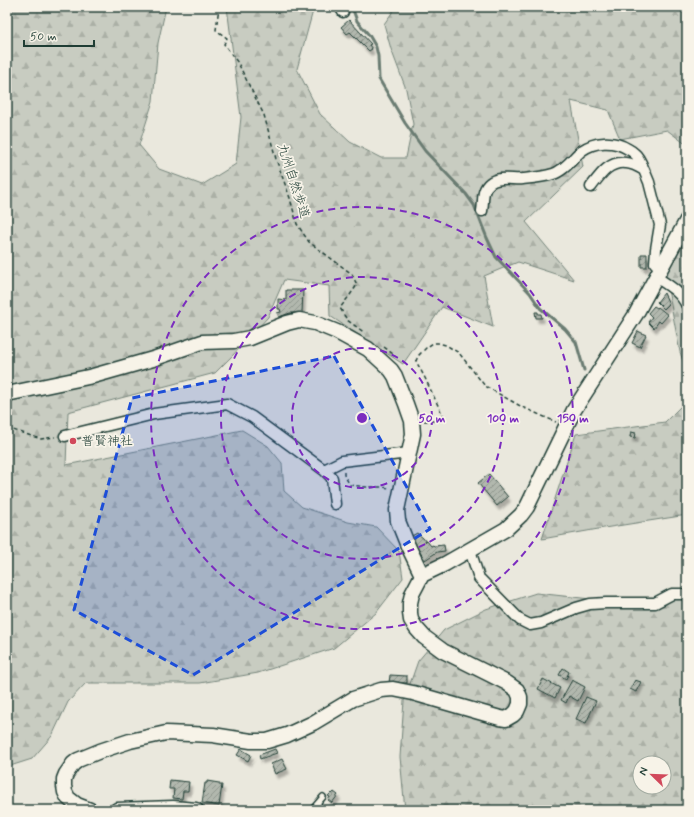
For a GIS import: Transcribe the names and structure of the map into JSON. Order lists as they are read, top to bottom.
{
  "streets": {
    "path": ["九州自然歩道"]
  },
  "places": ["普賢神社"],
  "scale_bar": "50 m",
  "north": "top left",
  "rings": ["50 m", "100 m", "150 m"]
}
